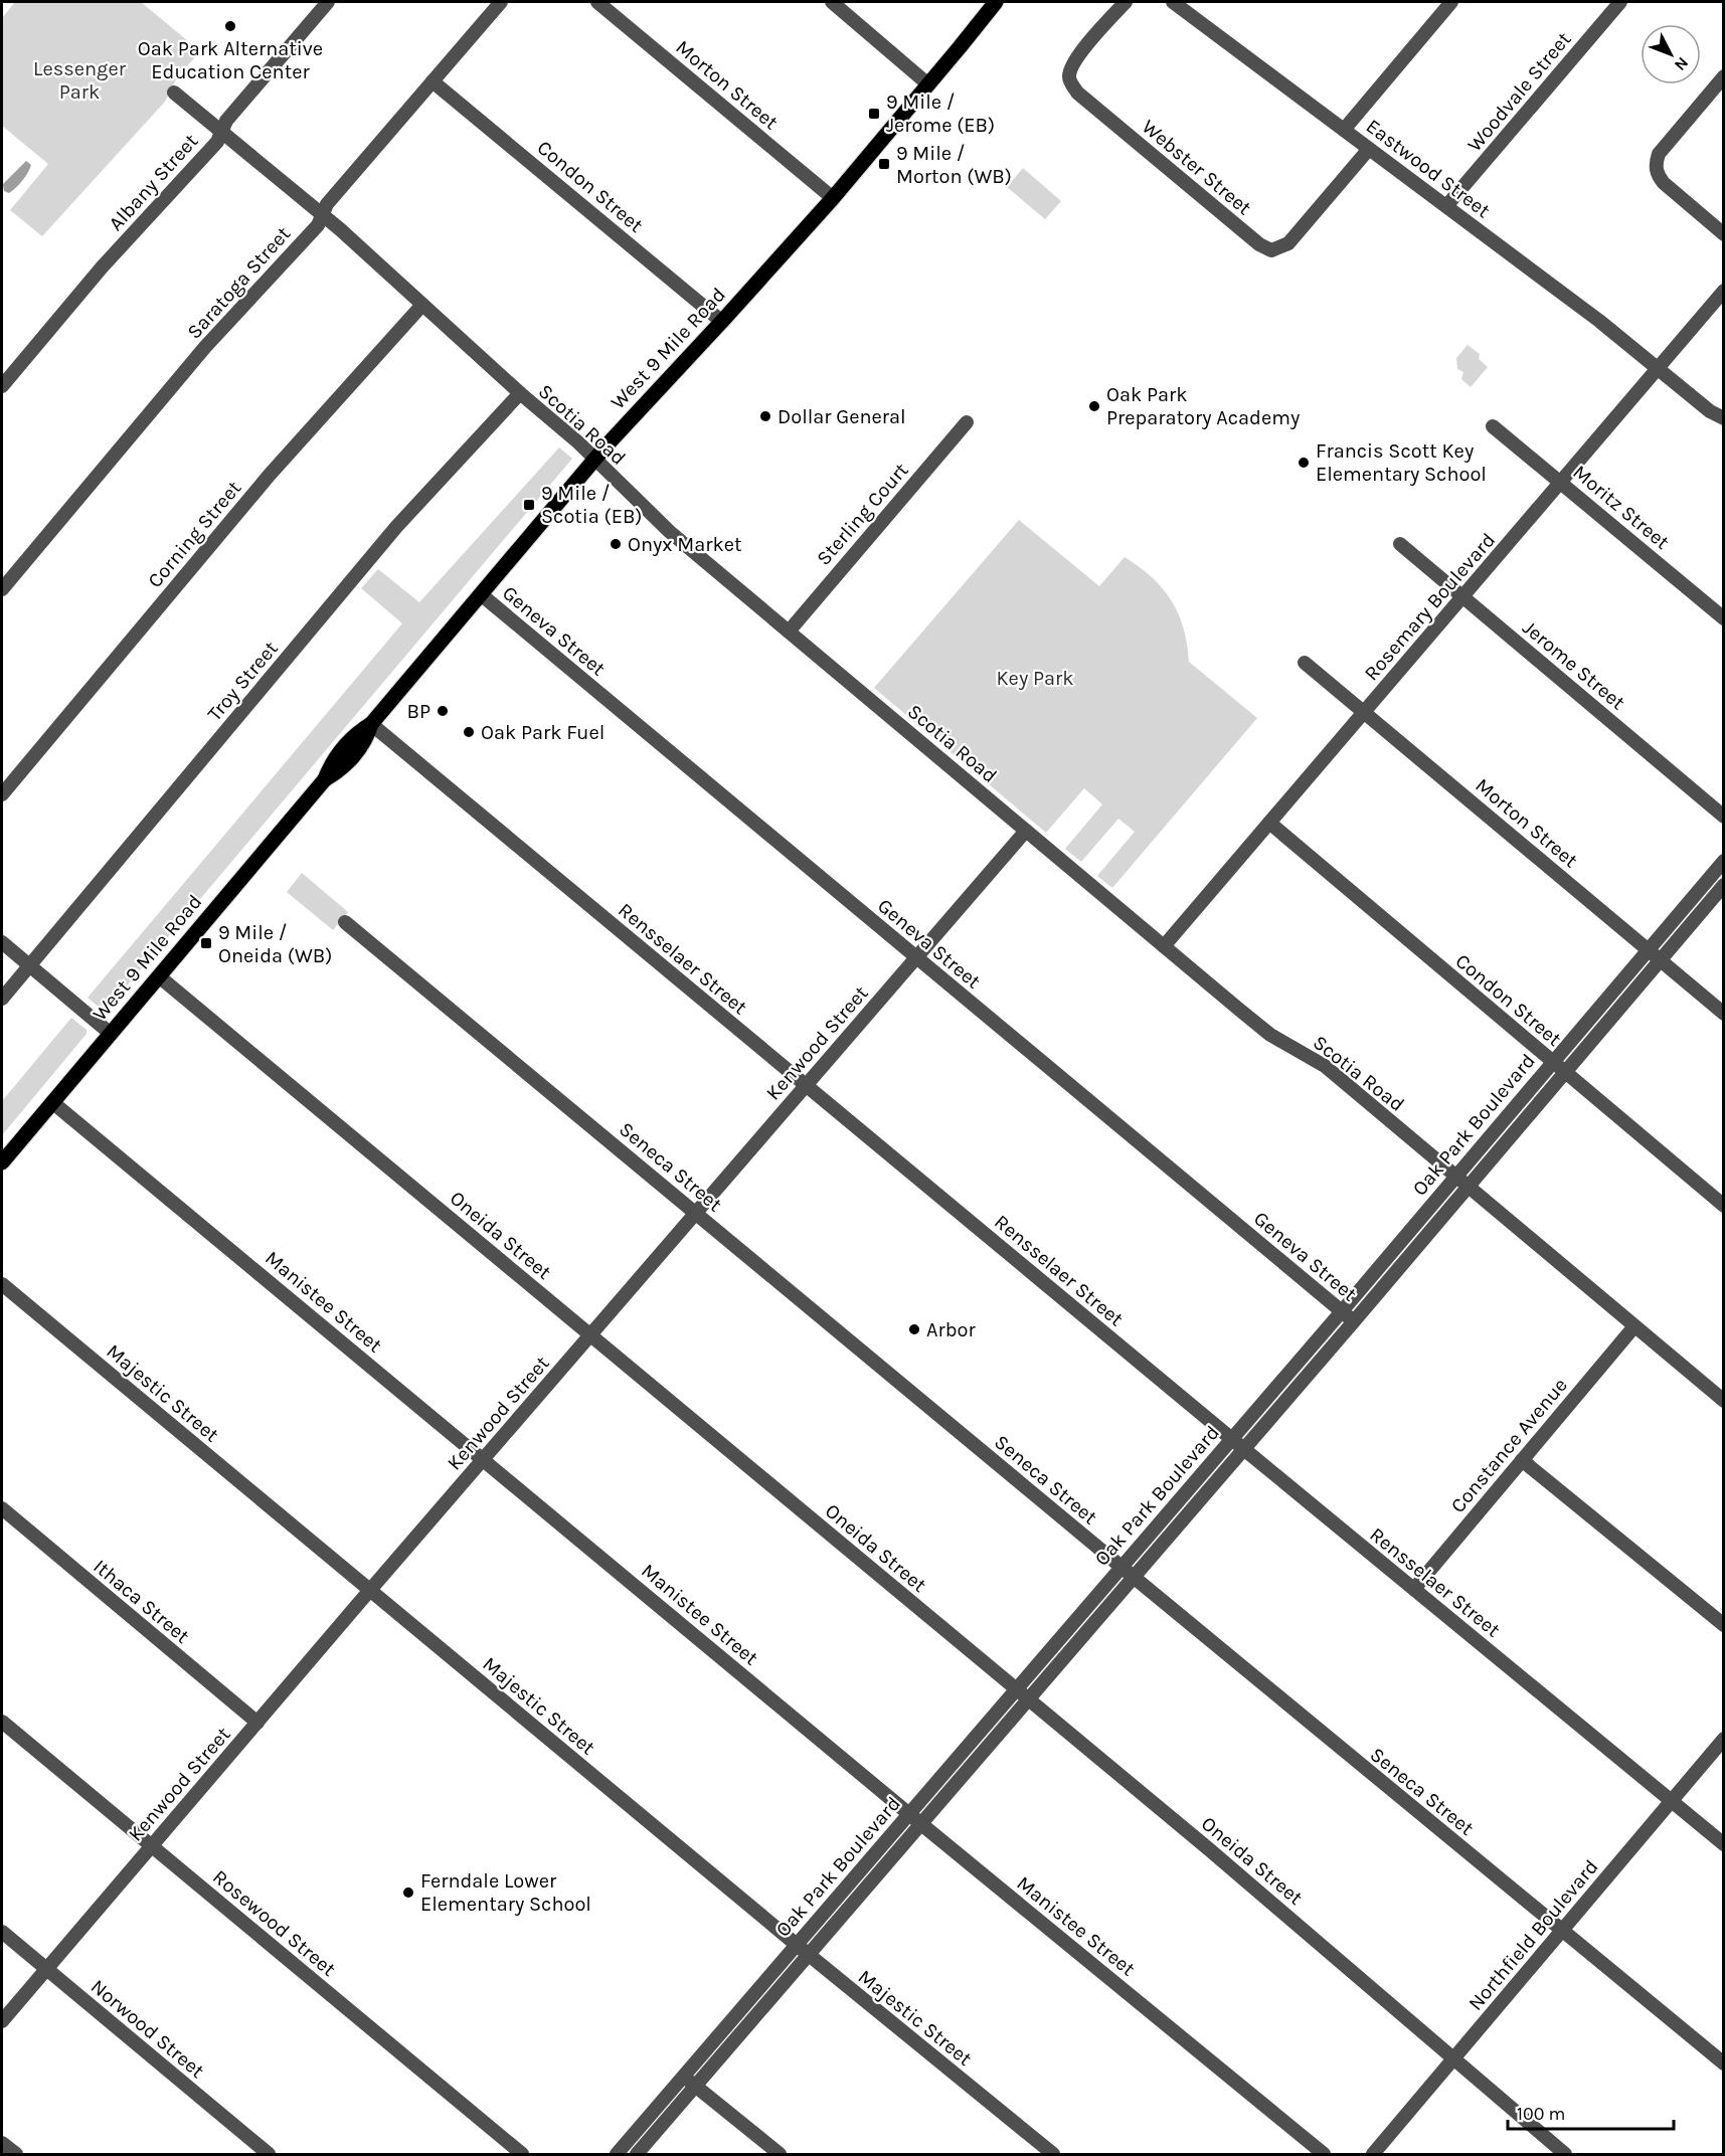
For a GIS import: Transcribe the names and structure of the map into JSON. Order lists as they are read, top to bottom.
{
  "streets": {
    "main road": ["West 9 Mile Road"],
    "street": [
      "Morton Street",
      "Woodvale Street",
      "Webster Street",
      "Eastwood Street",
      "Albany Street",
      "Condon Street",
      "Saratoga Street",
      "Scotia Road",
      "Moritz Street",
      "Sterling Court",
      "Corning Street",
      "Rosemary Boulevard",
      "Geneva Street",
      "Jerome Street",
      "Troy Street",
      "Rensselaer Street",
      "Kenwood Street",
      "Oak Park Boulevard",
      "Seneca Street",
      "Oneida Street",
      "Manistee Street",
      "Majestic Street",
      "Constance Avenue",
      "Ithaca Street",
      "Rosewood Street",
      "Northfield Boulevard",
      "Norwood Street"
    ]
  },
  "crossings": [
    ["Morton Street", "West 9 Mile Road"],
    ["Morton Street", "Rosemary Boulevard"],
    ["Morton Street", "Oak Park Boulevard"],
    ["Woodvale Street", "Eastwood Street"],
    ["Webster Street", "Eastwood Street"],
    ["Eastwood Street", "Rosemary Boulevard"],
    ["Albany Street", "Scotia Road"],
    ["Condon Street", "Saratoga Street"],
    ["Condon Street", "West 9 Mile Road"],
    ["Condon Street", "Rosemary Boulevard"],
    ["Condon Street", "Oak Park Boulevard"],
    ["Saratoga Street", "Scotia Road"],
    ["West 9 Mile Road", "Scotia Road"],
    ["West 9 Mile Road", "Geneva Street"],
    ["West 9 Mile Road", "Rensselaer Street"],
    ["West 9 Mile Road", "Oneida Street"],
    ["West 9 Mile Road", "Manistee Street"],
    ["Scotia Road", "Sterling Court"],
    ["Scotia Road", "Corning Street"],
    ["Scotia Road", "Rosemary Boulevard"],
    ["Scotia Road", "Troy Street"],
    ["Scotia Road", "Kenwood Street"],
    ["Scotia Road", "Oak Park Boulevard"],
    ["Scotia Road", "Constance Avenue"],
    ["Moritz Street", "Rosemary Boulevard"],
    ["Rosemary Boulevard", "Jerome Street"],
    ["Geneva Street", "Kenwood Street"],
    ["Geneva Street", "Oak Park Boulevard"],
    ["Rensselaer Street", "Kenwood Street"],
    ["Rensselaer Street", "Oak Park Boulevard"],
    ["Rensselaer Street", "Constance Avenue"],
    ["Rensselaer Street", "Northfield Boulevard"],
    ["Kenwood Street", "Seneca Street"],
    ["Kenwood Street", "Oneida Street"],
    ["Kenwood Street", "Manistee Street"],
    ["Kenwood Street", "Majestic Street"],
    ["Kenwood Street", "Ithaca Street"],
    ["Kenwood Street", "Rosewood Street"],
    ["Kenwood Street", "Norwood Street"],
    ["Oak Park Boulevard", "Seneca Street"],
    ["Oak Park Boulevard", "Oneida Street"],
    ["Oak Park Boulevard", "Manistee Street"],
    ["Oak Park Boulevard", "Majestic Street"],
    ["Seneca Street", "Northfield Boulevard"],
    ["Oneida Street", "Northfield Boulevard"]
  ],
  "parks": ["Lessenger Park", "Key Park"],
  "places": {
    "other": [
      "Oak Park Alternative Education Center",
      "Oak Park Preparatory Academy",
      "Dollar General",
      "Francis Scott Key Elementary School",
      "Onyx Market",
      "BP",
      "Oak Park Fuel",
      "Arbor",
      "Ferndale Lower Elementary School"
    ],
    "transit": [
      "9 Mile / Jerome (EB)",
      "9 Mile / Morton (WB)",
      "9 Mile / Scotia (EB)",
      "9 Mile / Oneida (WB)"
    ]
  },
  "scale_bar": "100 m",
  "north": "bottom right"
}
